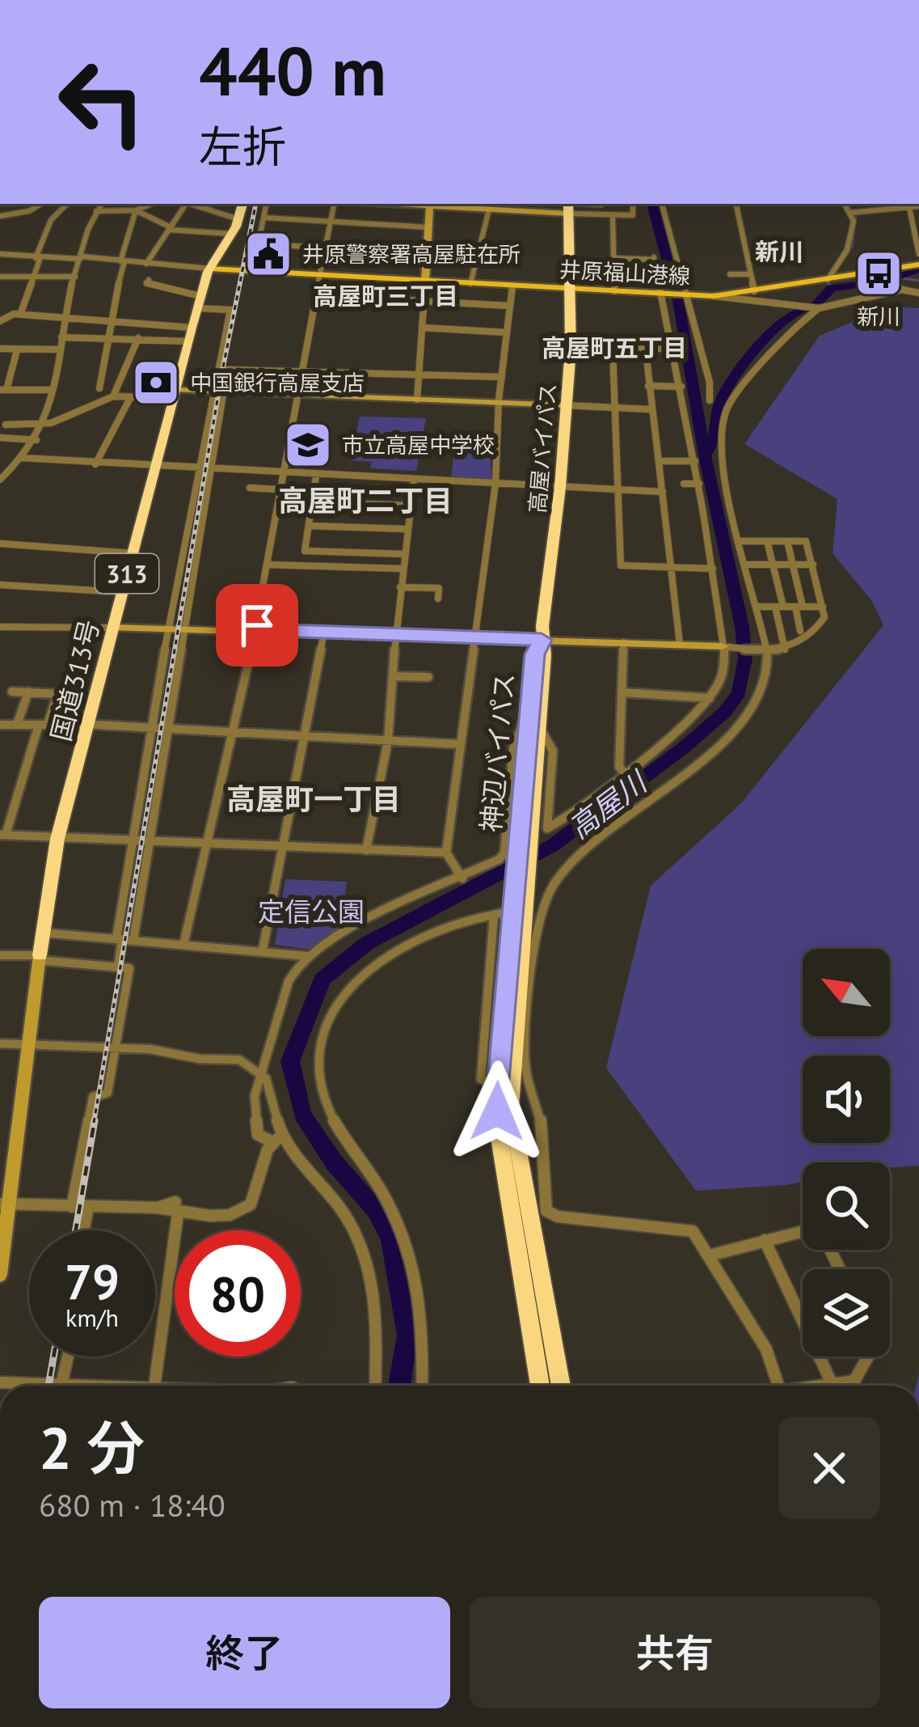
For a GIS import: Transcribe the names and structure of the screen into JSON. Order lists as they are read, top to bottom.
{
  "streets": {
    "highway": [
      "高屋バイパス",
      "313",
      "国道313号",
      "神辺バイパス"
    ],
    "main road": ["井原福山港線"]
  },
  "crossings": [
    ["井原福山港線", "高屋バイパス"],
    ["井原福山港線", "国道313号"],
    ["高屋バイパス", "神辺バイパス"]
  ],
  "districts": [
    "新川",
    "高屋町三丁目",
    "高屋町五丁目",
    "高屋町二丁目",
    "高屋町一丁目"
  ],
  "water": ["高屋川"],
  "parks": ["定信公園"],
  "places": {
    "public building": ["井原警察署高屋駐在所"],
    "bus stop": ["新川"],
    "bank": ["中国銀行高屋支店"],
    "school or university": ["市立高屋中学校"]
  },
  "north": "top left",
  "page": {
    "turn": ["440 m", "左折"],
    "speed": "79 km/h",
    "limit": "80",
    "heading": ["2 分", "680 m · 18:40"],
    "buttons": ["終了", "共有"]
  }
}
